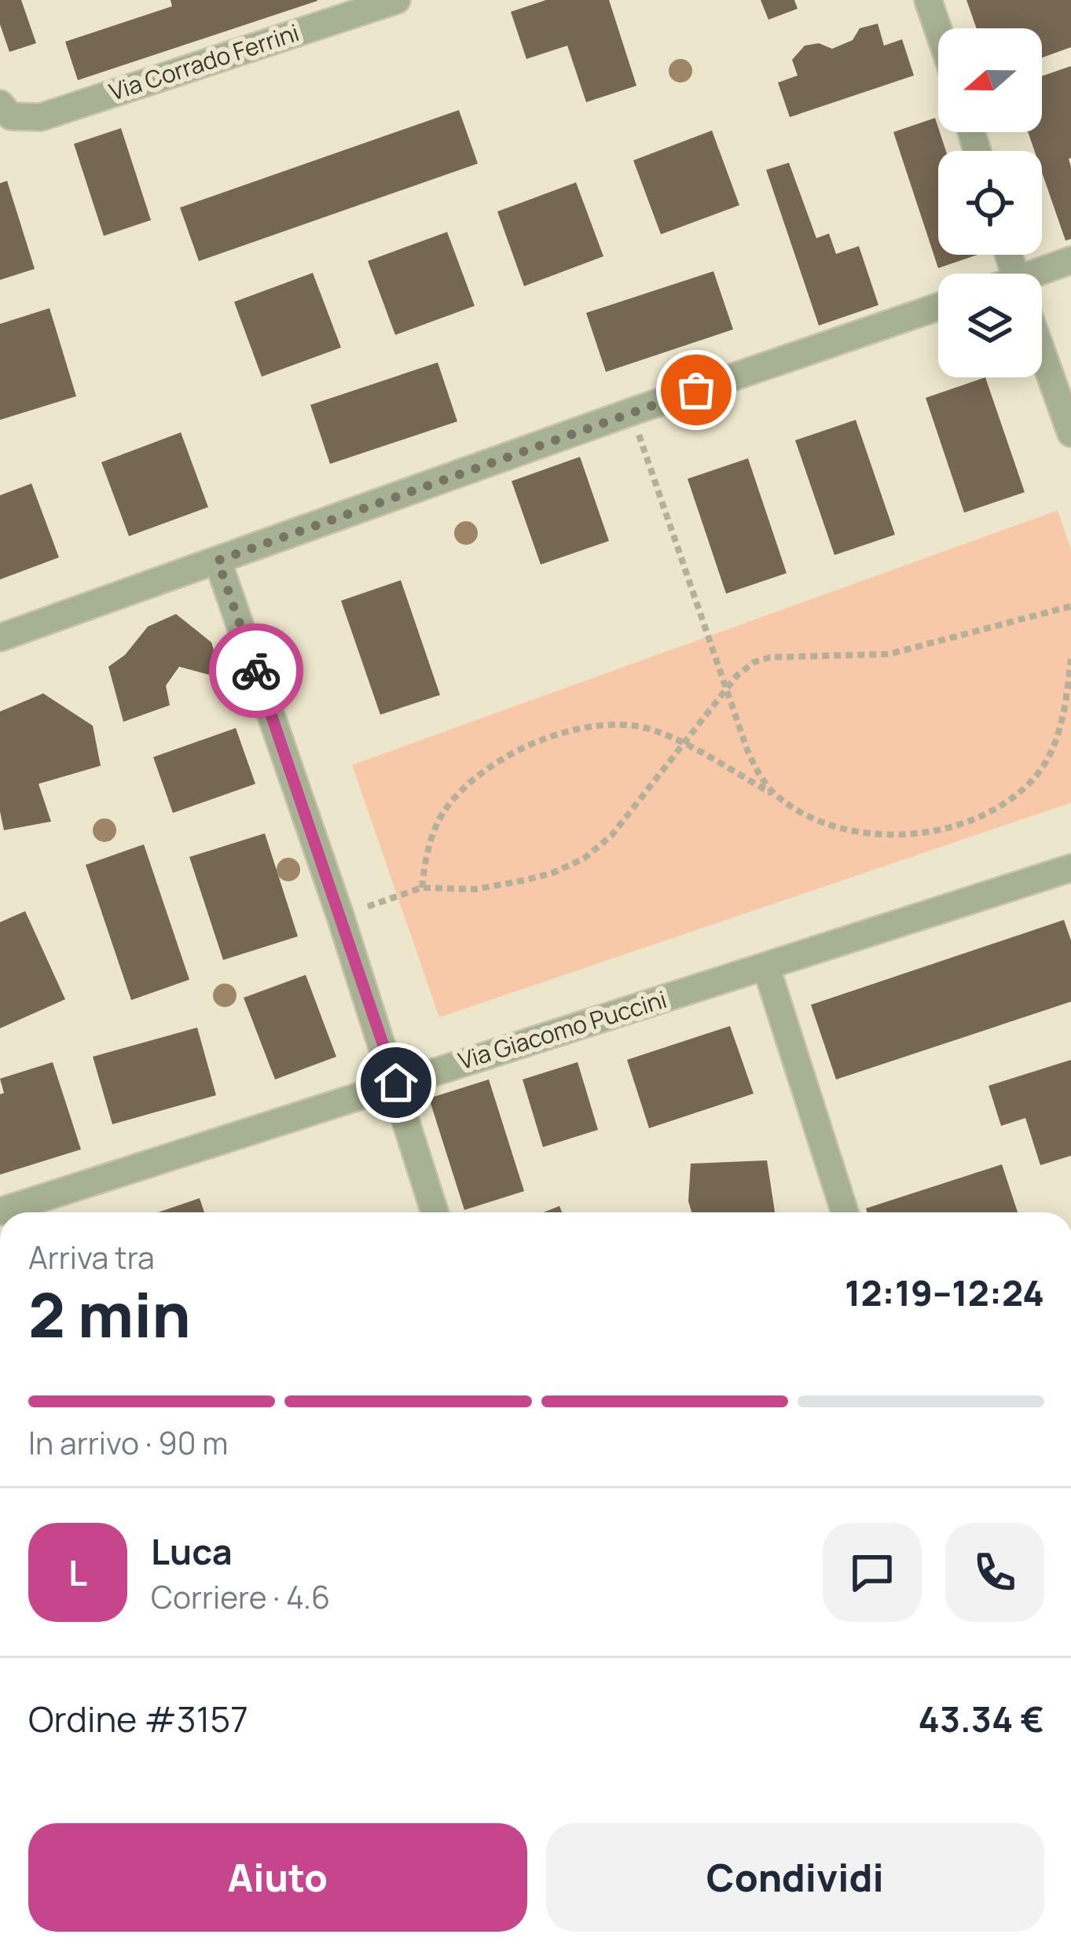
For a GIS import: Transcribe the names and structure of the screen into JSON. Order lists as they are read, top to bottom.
{
  "streets": {
    "street": ["Via Corrado Ferrini", "Via Giacomo Puccini"]
  },
  "north": "left",
  "page": {
    "heading": ["2 min", "Arriva tra", "12:19–12:24"],
    "panel": [
      "Luca",
      "Corriere · 4.6",
      "Ordine #3157",
      "43.34 €"
    ],
    "bar": "In arrivo · 90 m",
    "round": "L",
    "buttons": ["Aiuto", "Condividi"]
  }
}
